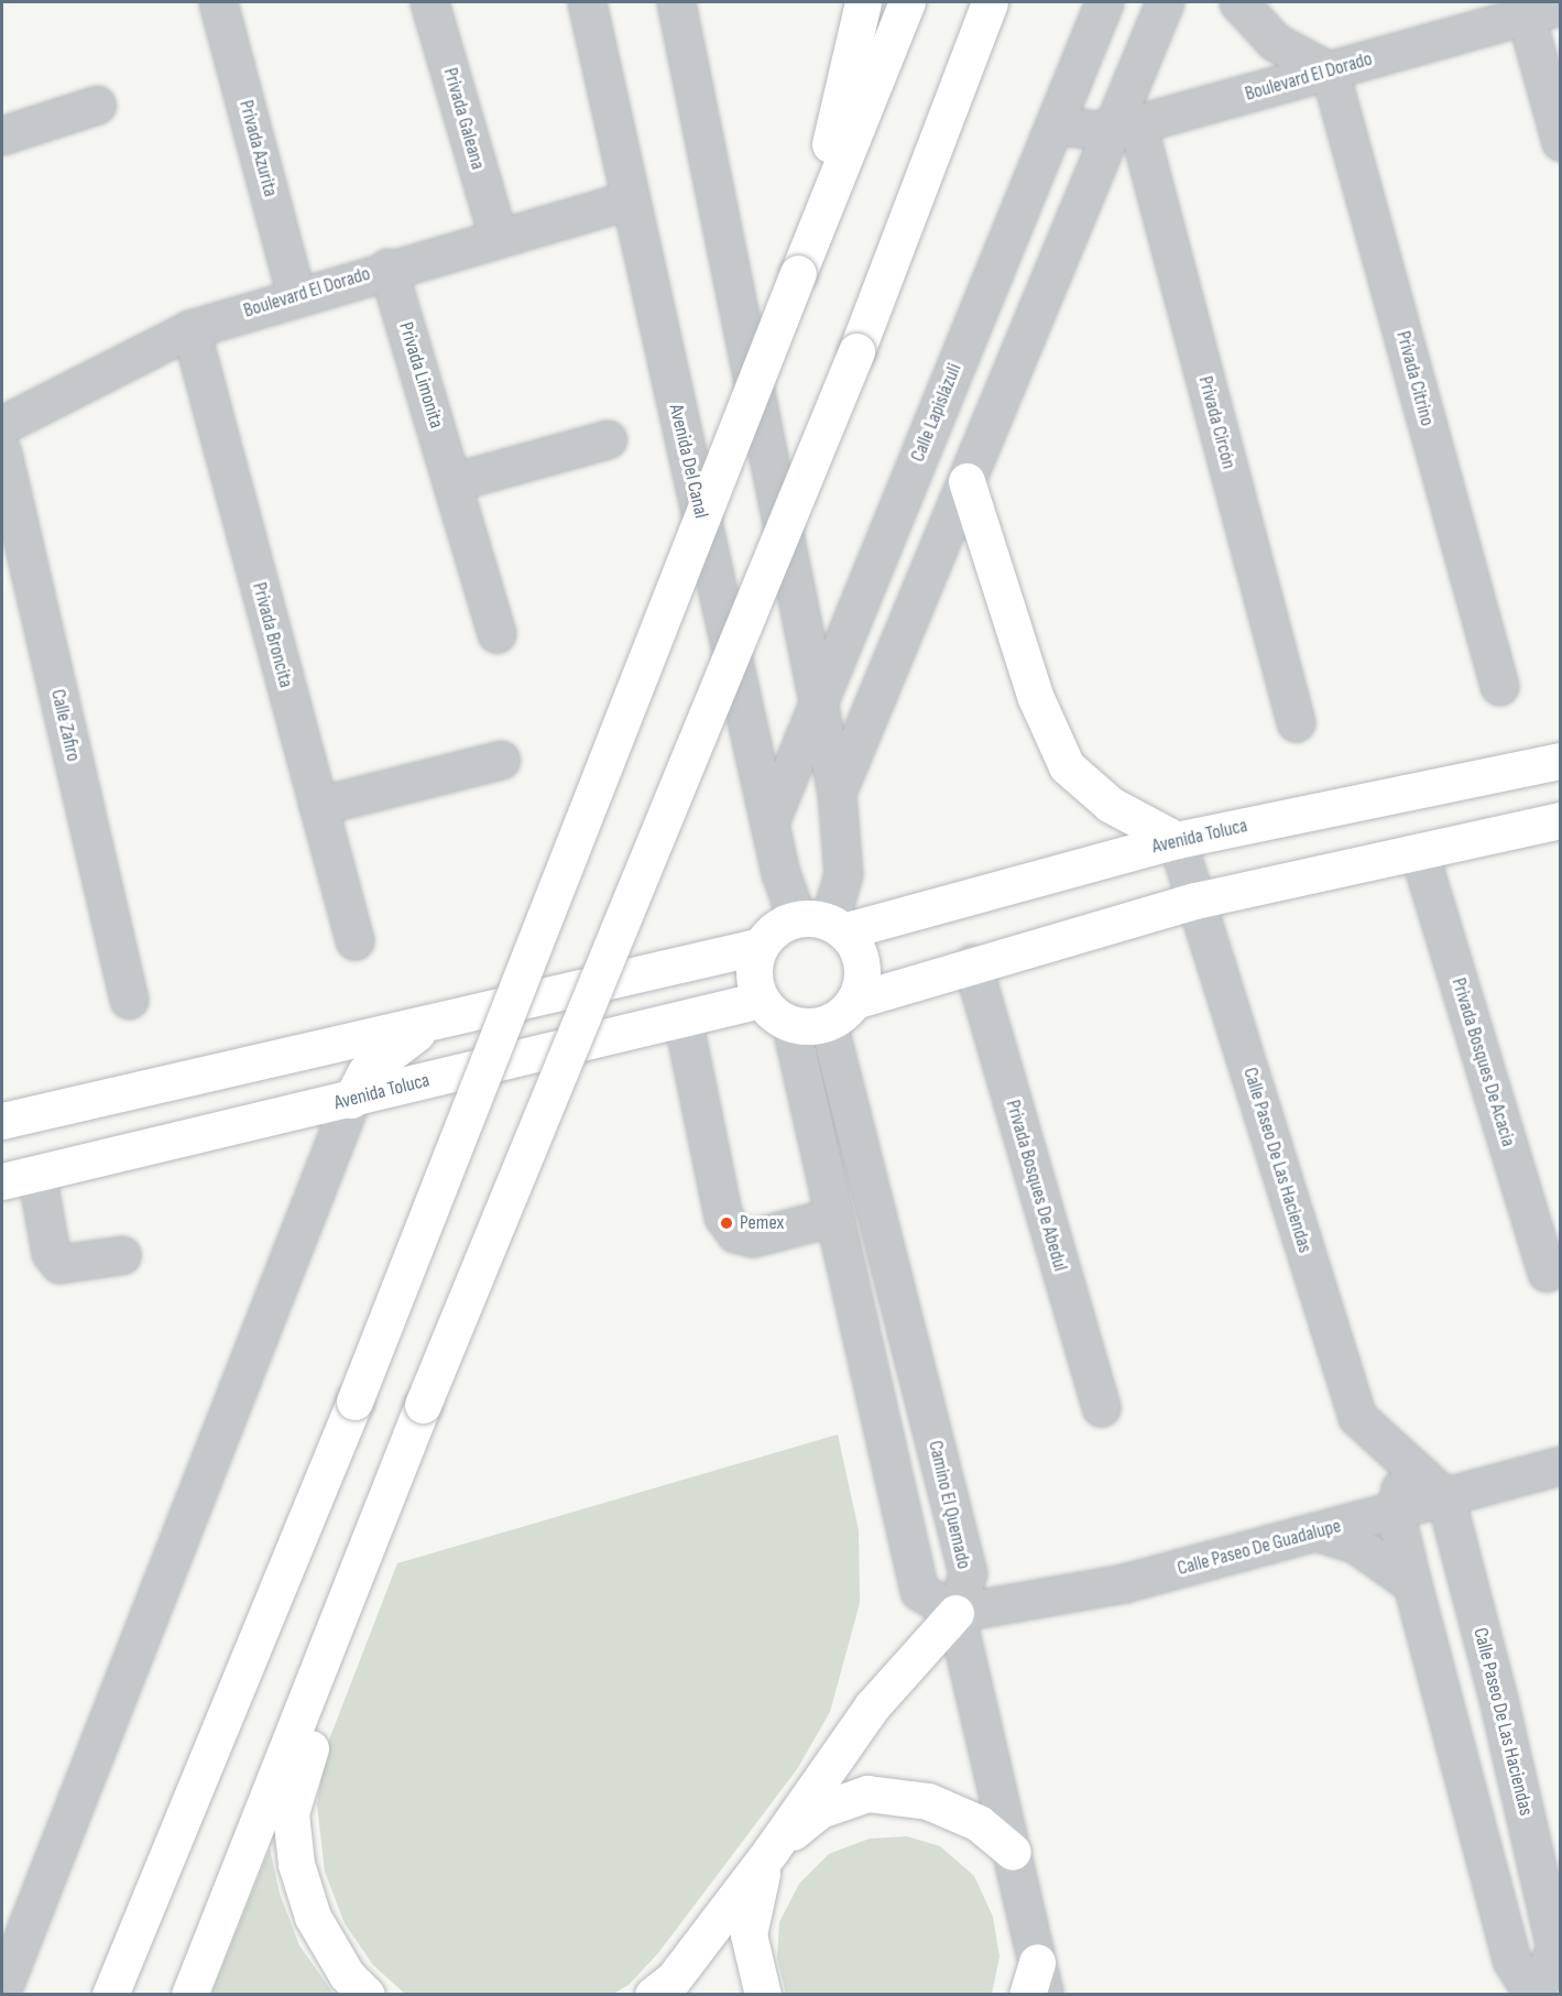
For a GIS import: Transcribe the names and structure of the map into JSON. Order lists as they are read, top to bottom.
{
  "streets": {
    "main road": ["Avenida Toluca"],
    "street": [
      "Boulevard El Dorado",
      "Privada Galeana",
      "Privada Azurita",
      "Privada Limonita",
      "Privada Citrino",
      "Calle Lapislázuli",
      "Privada Circón",
      "Avenida Del Canal",
      "Privada Broncita",
      "Calle Zafiro",
      "Privada Bosques De Acacia",
      "Calle Paseo De Las Haciendas",
      "Privada Bosques De Abedul",
      "Camino El Quemado",
      "Calle Paseo De Guadalupe"
    ]
  },
  "crossings": [
    ["Boulevard El Dorado", "Privada Galeana"],
    ["Boulevard El Dorado", "Privada Azurita"],
    ["Boulevard El Dorado", "Privada Limonita"],
    ["Boulevard El Dorado", "Privada Citrino"],
    ["Boulevard El Dorado", "Calle Lapislázuli"],
    ["Boulevard El Dorado", "Privada Circón"],
    ["Boulevard El Dorado", "Avenida Del Canal"],
    ["Boulevard El Dorado", "Privada Broncita"],
    ["Calle Lapislázuli", "Avenida Del Canal"],
    ["Avenida Del Canal", "Avenida Toluca"],
    ["Avenida Del Canal", "Camino El Quemado"],
    ["Avenida Toluca", "Calle Paseo De Las Haciendas"],
    ["Avenida Toluca", "Camino El Quemado"],
    ["Calle Paseo De Las Haciendas", "Calle Paseo De Guadalupe"],
    ["Camino El Quemado", "Calle Paseo De Guadalupe"]
  ],
  "places": ["Pemex"]
}
